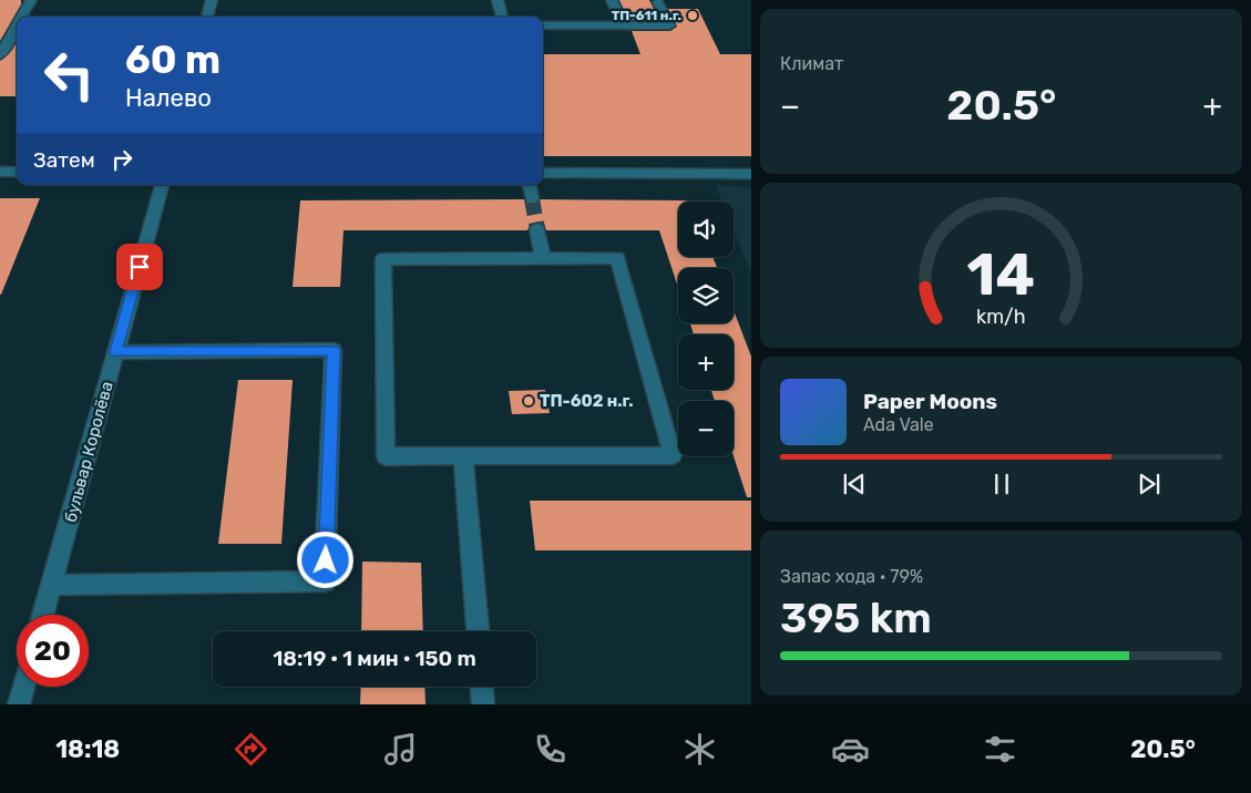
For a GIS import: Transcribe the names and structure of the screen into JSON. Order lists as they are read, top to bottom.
{
  "streets": {
    "street": ["бульвар Королёва"]
  },
  "places": ["ТП-611 н.г.", "ТП-602 н.г."],
  "page": {
    "tile": [
      "Климат",
      ["Запас хода · 79%", "395 km"]
    ],
    "turn": ["60 m", "Налево"],
    "heat": ["−", "20.5°", "+"],
    "then": "Затем",
    "map_buttons": ["+", "−"],
    "song": ["Paper Moons", "Ada Vale"],
    "limit": "20",
    "trip": "18:19 · 1 мин · 150 m",
    "tabs": ["18:18", "20.5°"],
    "gauge": ["14", "km/h"]
  }
}
